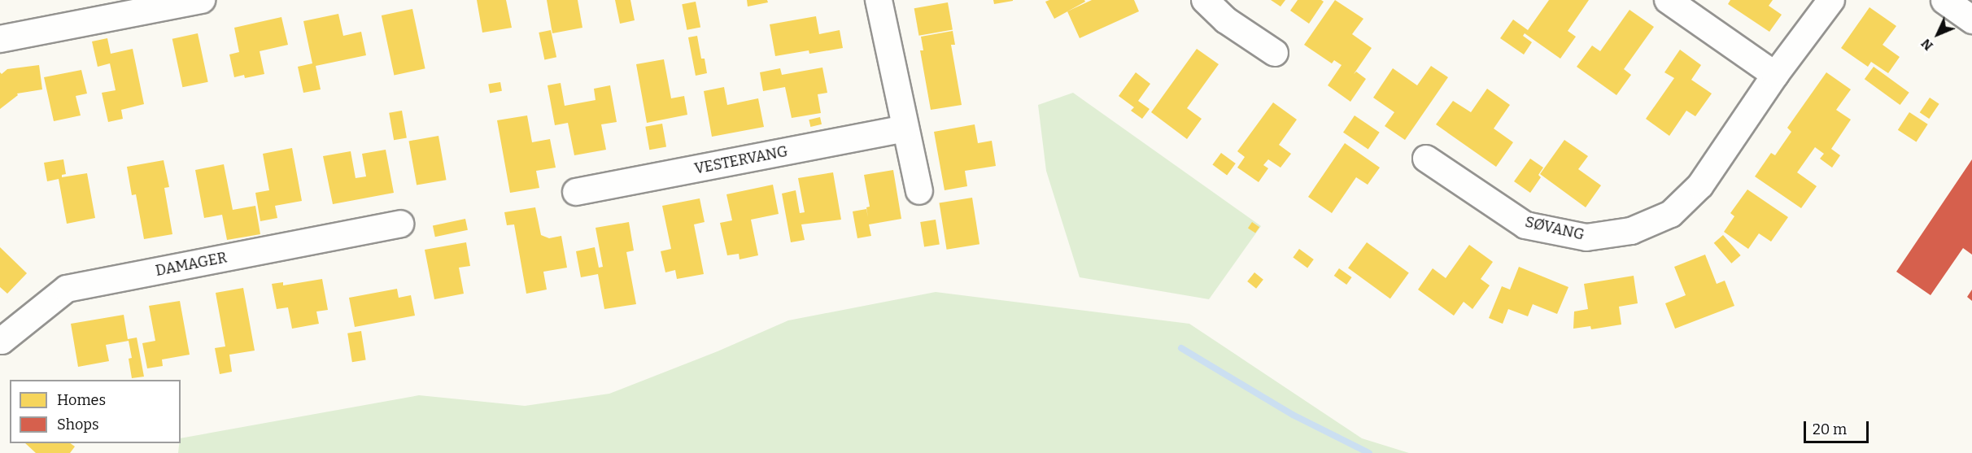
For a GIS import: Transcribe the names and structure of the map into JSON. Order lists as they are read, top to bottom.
{
  "streets": {
    "street": ["VESTERVANG", "SØVANG", "DAMAGER"]
  },
  "legend": ["Homes", "Shops"],
  "scale_bar": "20 m",
  "north": "bottom left"
}
